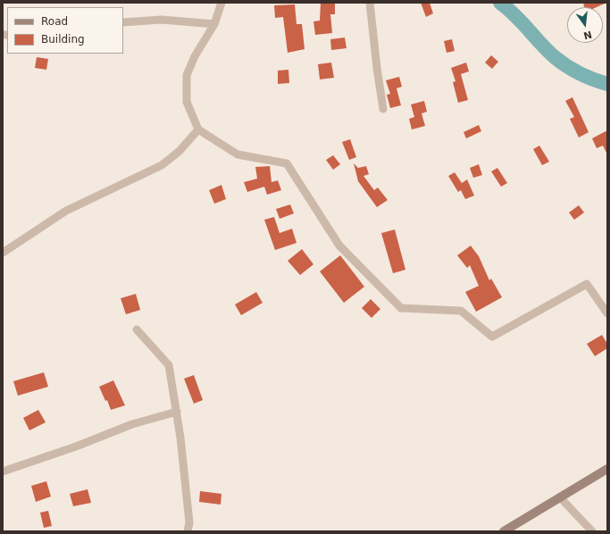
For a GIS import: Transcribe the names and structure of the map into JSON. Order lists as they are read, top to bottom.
{
  "legend": ["Road", "Building"],
  "north": "bottom"
}
